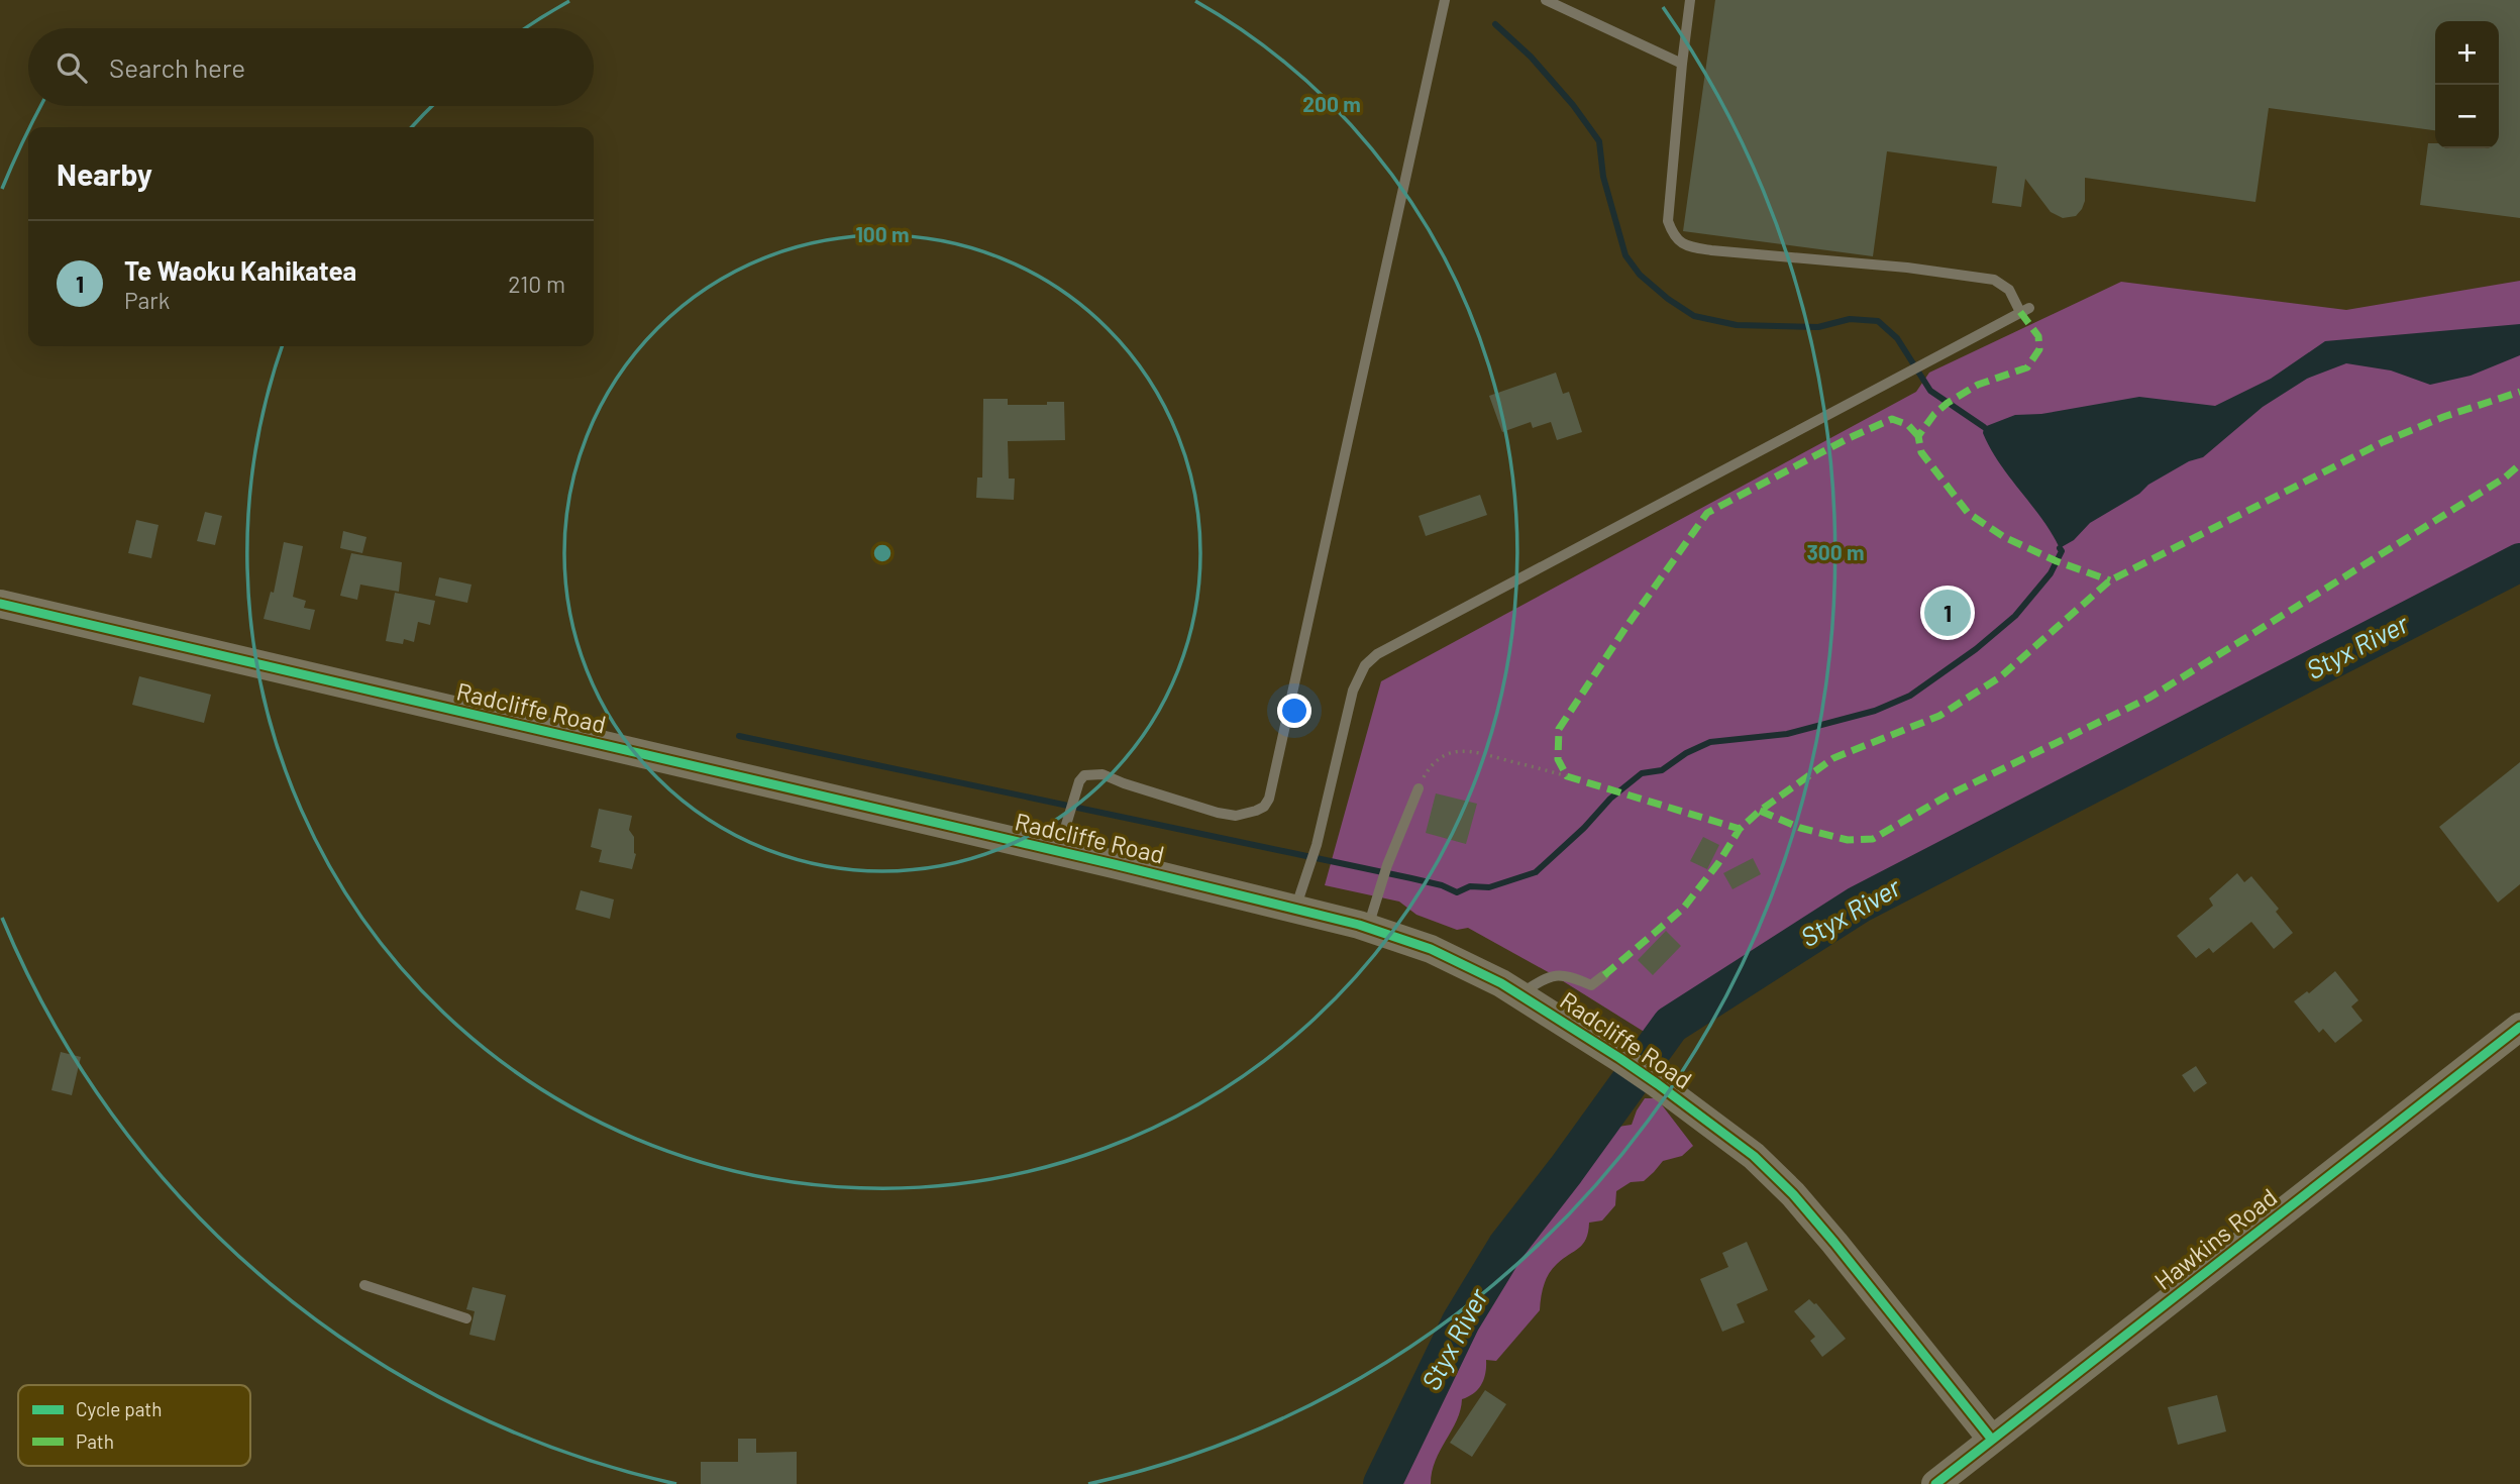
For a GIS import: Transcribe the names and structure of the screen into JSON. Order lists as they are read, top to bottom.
{
  "streets": {
    "street": ["Radcliffe Road", "Hawkins Road"]
  },
  "crossings": [
    ["Radcliffe Road", "Hawkins Road"]
  ],
  "water": ["Styx River"],
  "legend": ["Cycle path", "Path"],
  "page": {
    "map_buttons": ["+", "−"],
    "search": "Search here",
    "heading": "Nearby",
    "list": [
      {
        "mark": "1",
        "name": "Te Waoku Kahikatea",
        "note": "Park",
        "value": "210 m"
      }
    ],
    "pins": "1"
  },
  "rings": ["200 m", "100 m", "300 m"]
}
